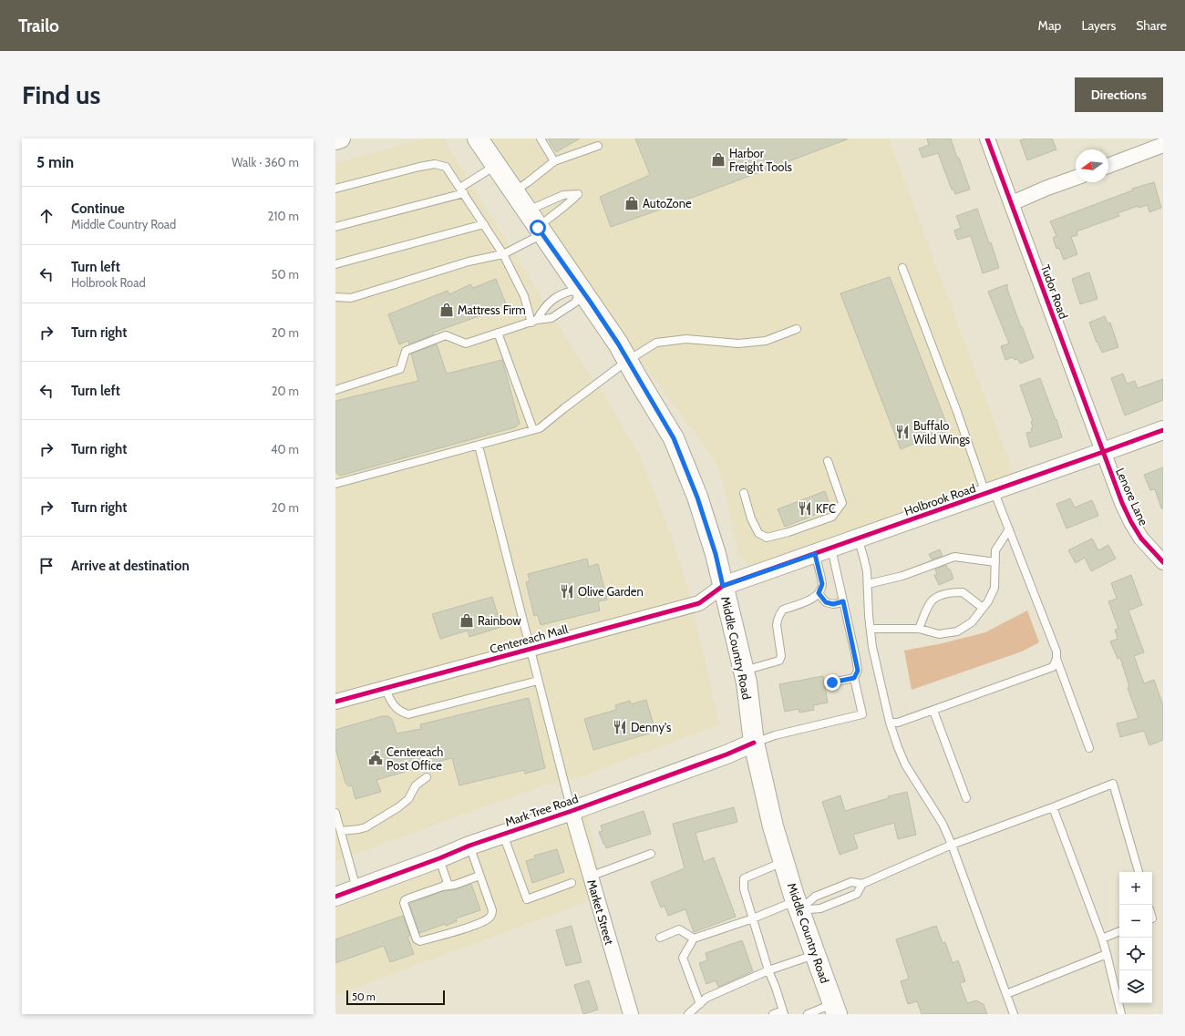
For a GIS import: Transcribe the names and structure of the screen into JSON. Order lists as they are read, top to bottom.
{
  "streets": {
    "main road": ["Middle Country Road"],
    "street": [
      "Tudor Road",
      "Lenore Lane",
      "Holbrook Road",
      "Centereach Mall",
      "Mark Tree Road",
      "Market Street"
    ]
  },
  "crossings": [
    ["Tudor Road", "Lenore Lane"],
    ["Tudor Road", "Holbrook Road"],
    ["Lenore Lane", "Holbrook Road"],
    ["Holbrook Road", "Centereach Mall"],
    ["Holbrook Road", "Middle Country Road"],
    ["Centereach Mall", "Middle Country Road"],
    ["Middle Country Road", "Mark Tree Road"],
    ["Mark Tree Road", "Market Street"]
  ],
  "places": {
    "shop": [
      "Harbor Freight Tools",
      "AutoZone",
      "Mattress Firm",
      "Rainbow"
    ],
    "restaurant": [
      "Buffalo Wild Wings",
      "KFC",
      "Olive Garden",
      "Denny's"
    ],
    "public building": ["Centereach Post Office"]
  },
  "scale_bar": "50 m",
  "north": "left",
  "page": {
    "header": "Trailo",
    "nav": ["Map", "Layers", "Share"],
    "buttons": "Directions",
    "title": "Find us",
    "heading": ["5 min", "Walk · 360 m"],
    "list": [
      ["Continue", "Middle Country Road", "210 m"],
      ["Turn left", "Holbrook Road", "50 m"],
      ["Turn right", "20 m"],
      ["Turn left", "20 m"],
      ["Turn right", "40 m"],
      ["Turn right", "20 m"],
      "Arrive at destination"
    ],
    "map_buttons": ["+", "−"],
    "scale": "50 m"
  }
}
